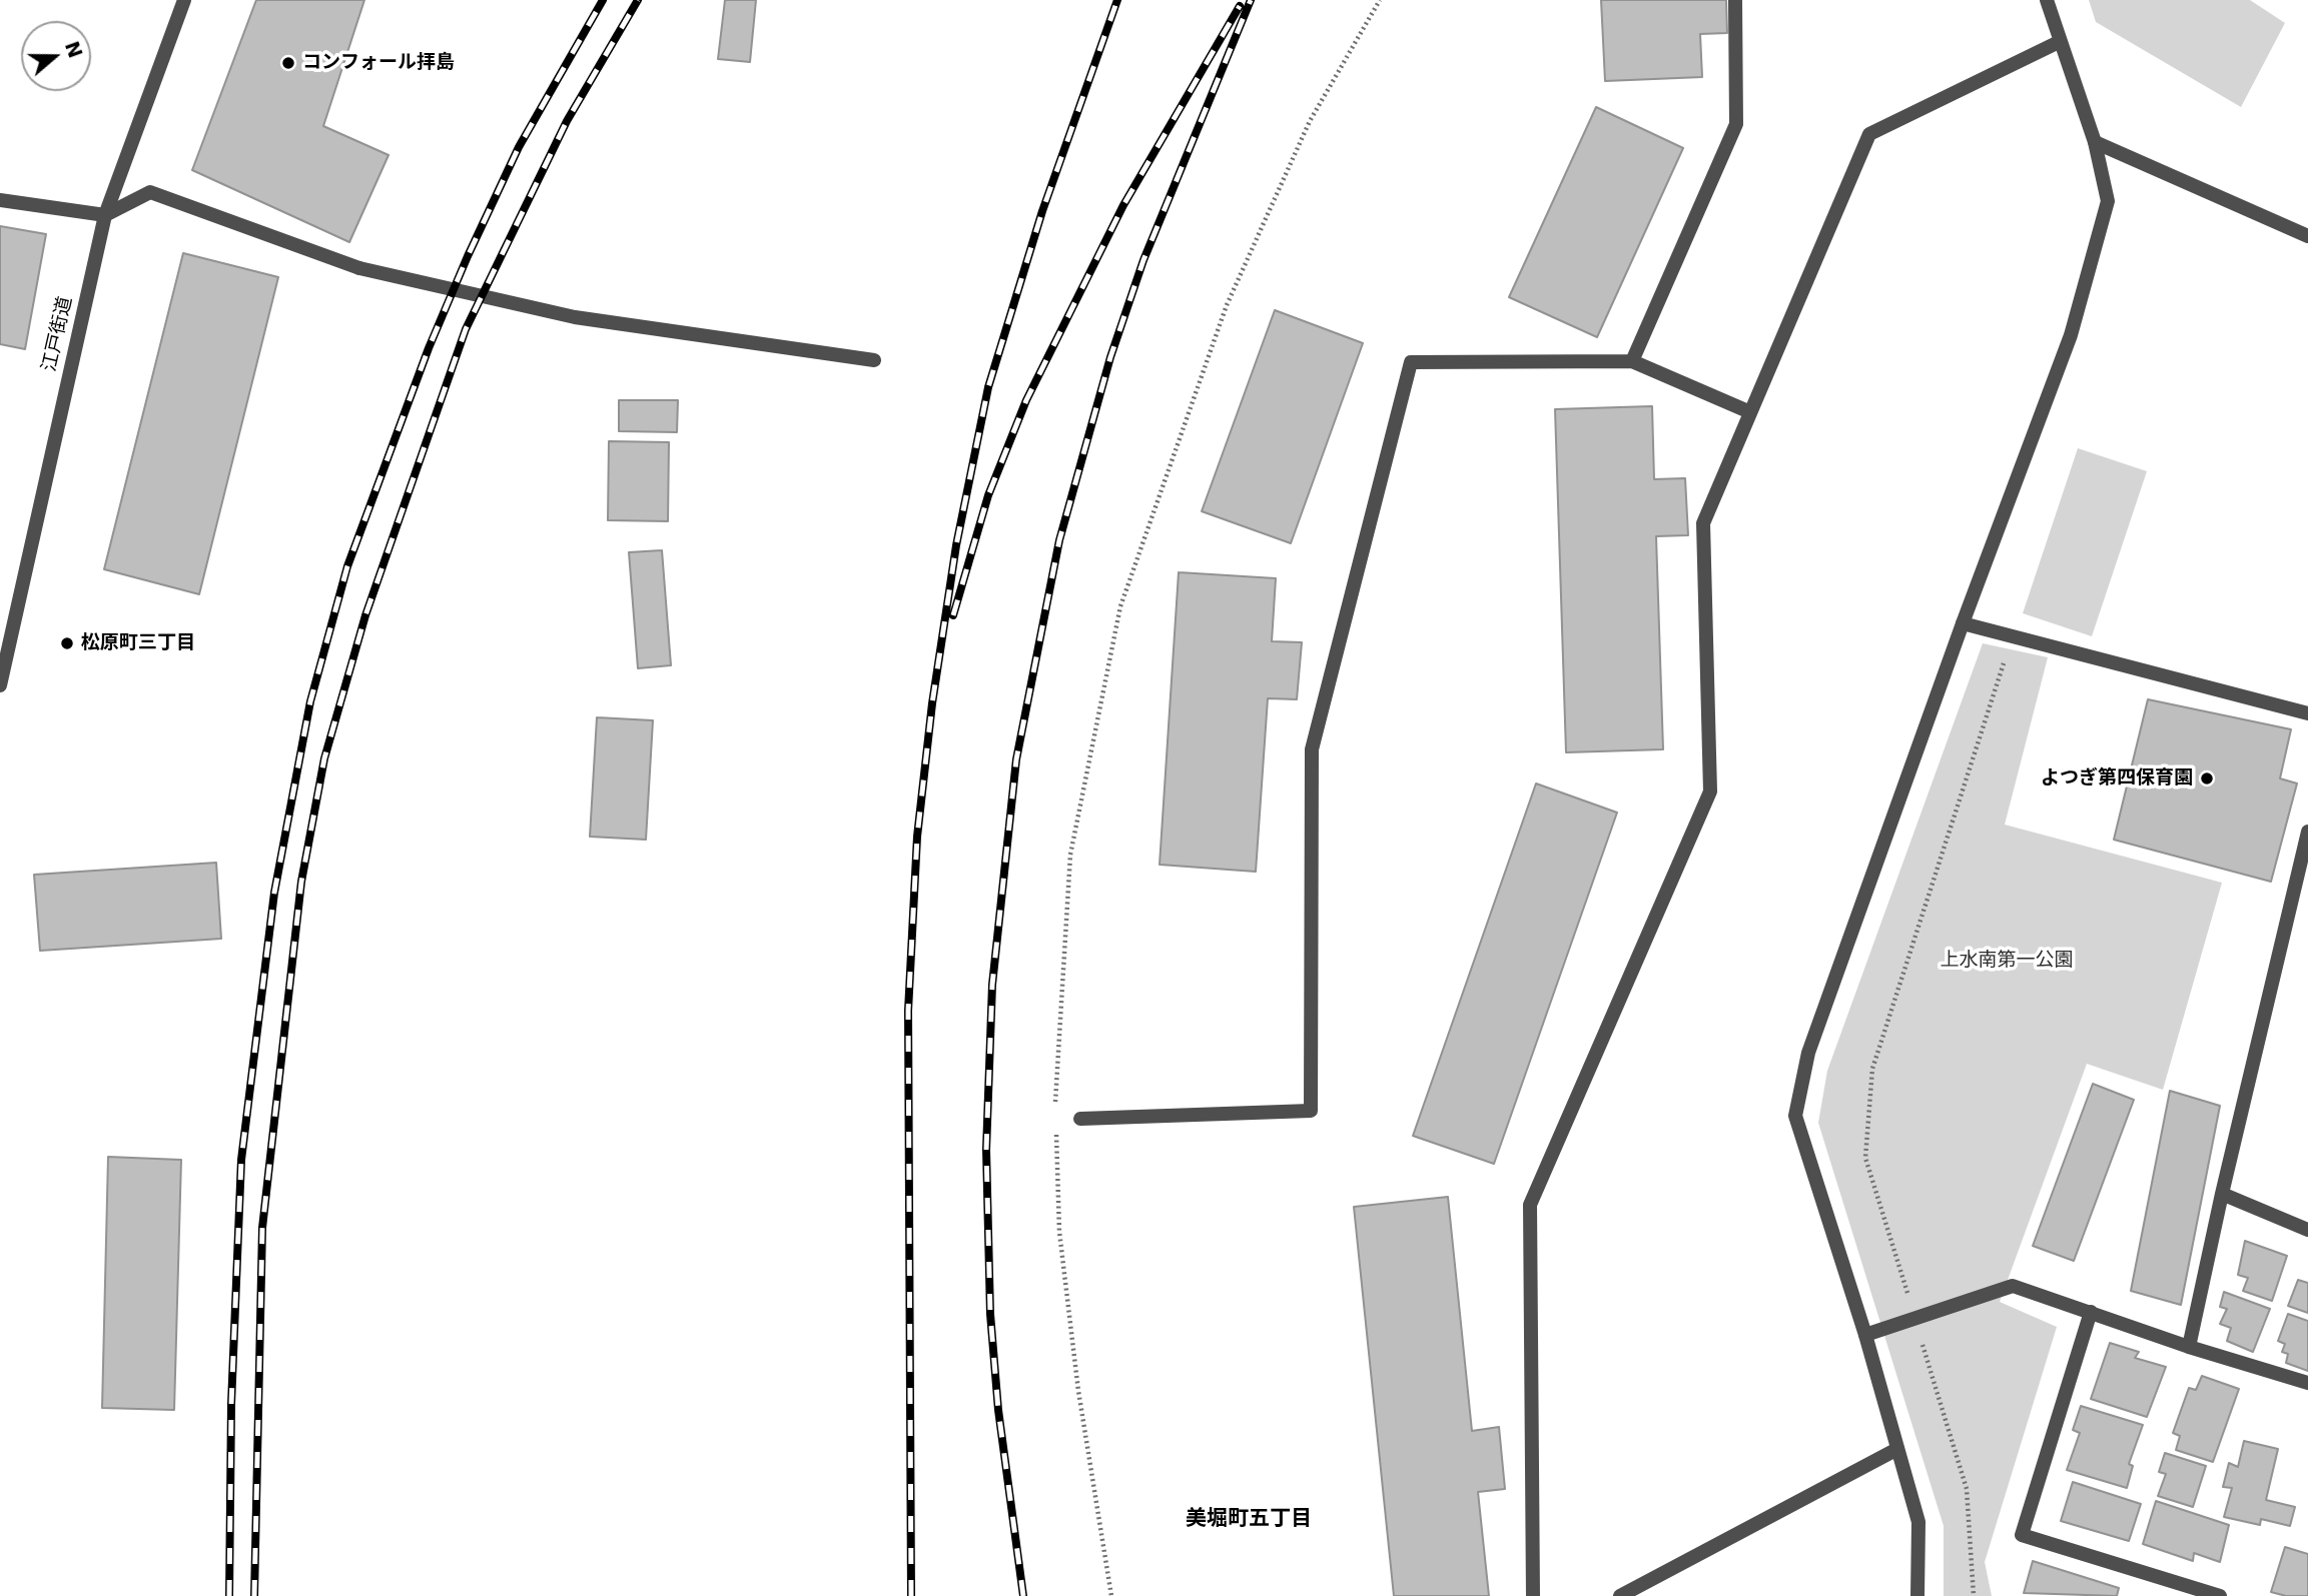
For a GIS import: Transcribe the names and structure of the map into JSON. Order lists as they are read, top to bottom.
{
  "streets": {
    "street": ["江戸街道"]
  },
  "districts": ["美堀町五丁目"],
  "parks": ["上水南第一公園"],
  "places": ["コンフォール拝島", "松原町三丁目", "よつぎ第四保育園"],
  "north": "right"
}
